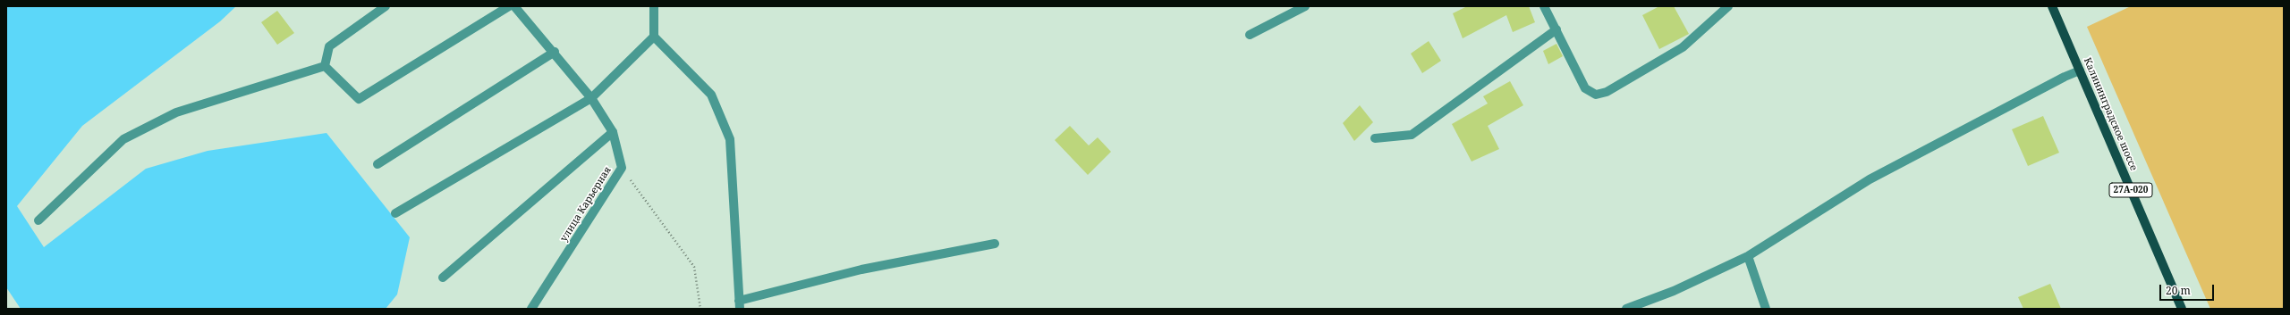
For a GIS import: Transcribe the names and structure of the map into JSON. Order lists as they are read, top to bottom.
{
  "streets": {
    "main road": ["Калининградское шоссе", "27А-020"],
    "street": ["улица Карьерная"]
  },
  "scale_bar": "20 m"
}
